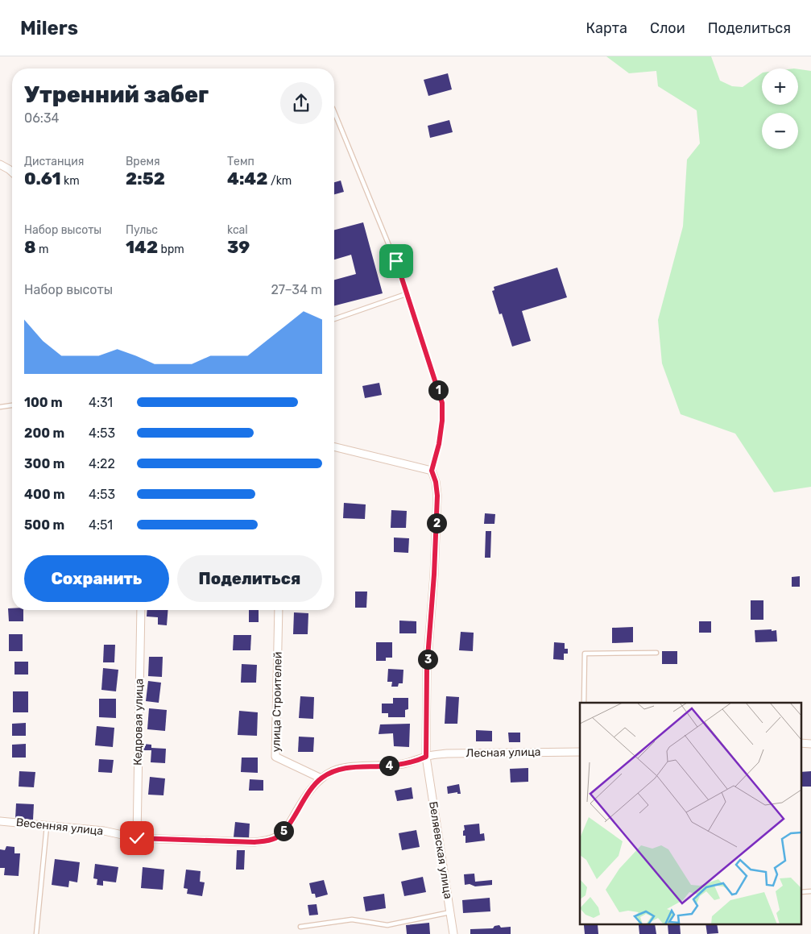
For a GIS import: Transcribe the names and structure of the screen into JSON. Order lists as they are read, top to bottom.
{
  "streets": {
    "street": [
      "улица Строителей",
      "Кедровая улица",
      "Лесная улица",
      "Весенняя улица",
      "Беляевская улица"
    ]
  },
  "crossings": [
    ["улица Строителей", "Лесная улица"],
    ["улица Строителей", "Весенняя улица"],
    ["Кедровая улица", "Весенняя улица"],
    ["Лесная улица", "Весенняя улица"],
    ["Лесная улица", "Беляевская улица"]
  ],
  "page": {
    "header": "Milers",
    "nav": ["Карта", "Слои", "Поделиться"],
    "map_buttons": ["+", "−"],
    "heading": ["Утренний забег", "06:34"],
    "stats": [
      ["Дистанция", "0.61 km"],
      ["Время", "2:52"],
      ["Темп", "4:42 /km"],
      ["Набор высоты", "8 m"],
      ["Пульс", "142 bpm"],
      ["kcal", "39"]
    ],
    "chart": ["Набор высоты", "27–34 m"],
    "pins": [
      "1",
      "2",
      "3",
      "4",
      "5"
    ],
    "list": [
      {
        "name": "100 m",
        "note": "4:31"
      },
      {
        "name": "200 m",
        "note": "4:53"
      },
      {
        "name": "300 m",
        "note": "4:22"
      },
      {
        "name": "400 m",
        "note": "4:53"
      },
      {
        "name": "500 m",
        "note": "4:51"
      }
    ],
    "buttons": ["Сохранить", "Поделиться"]
  }
}
